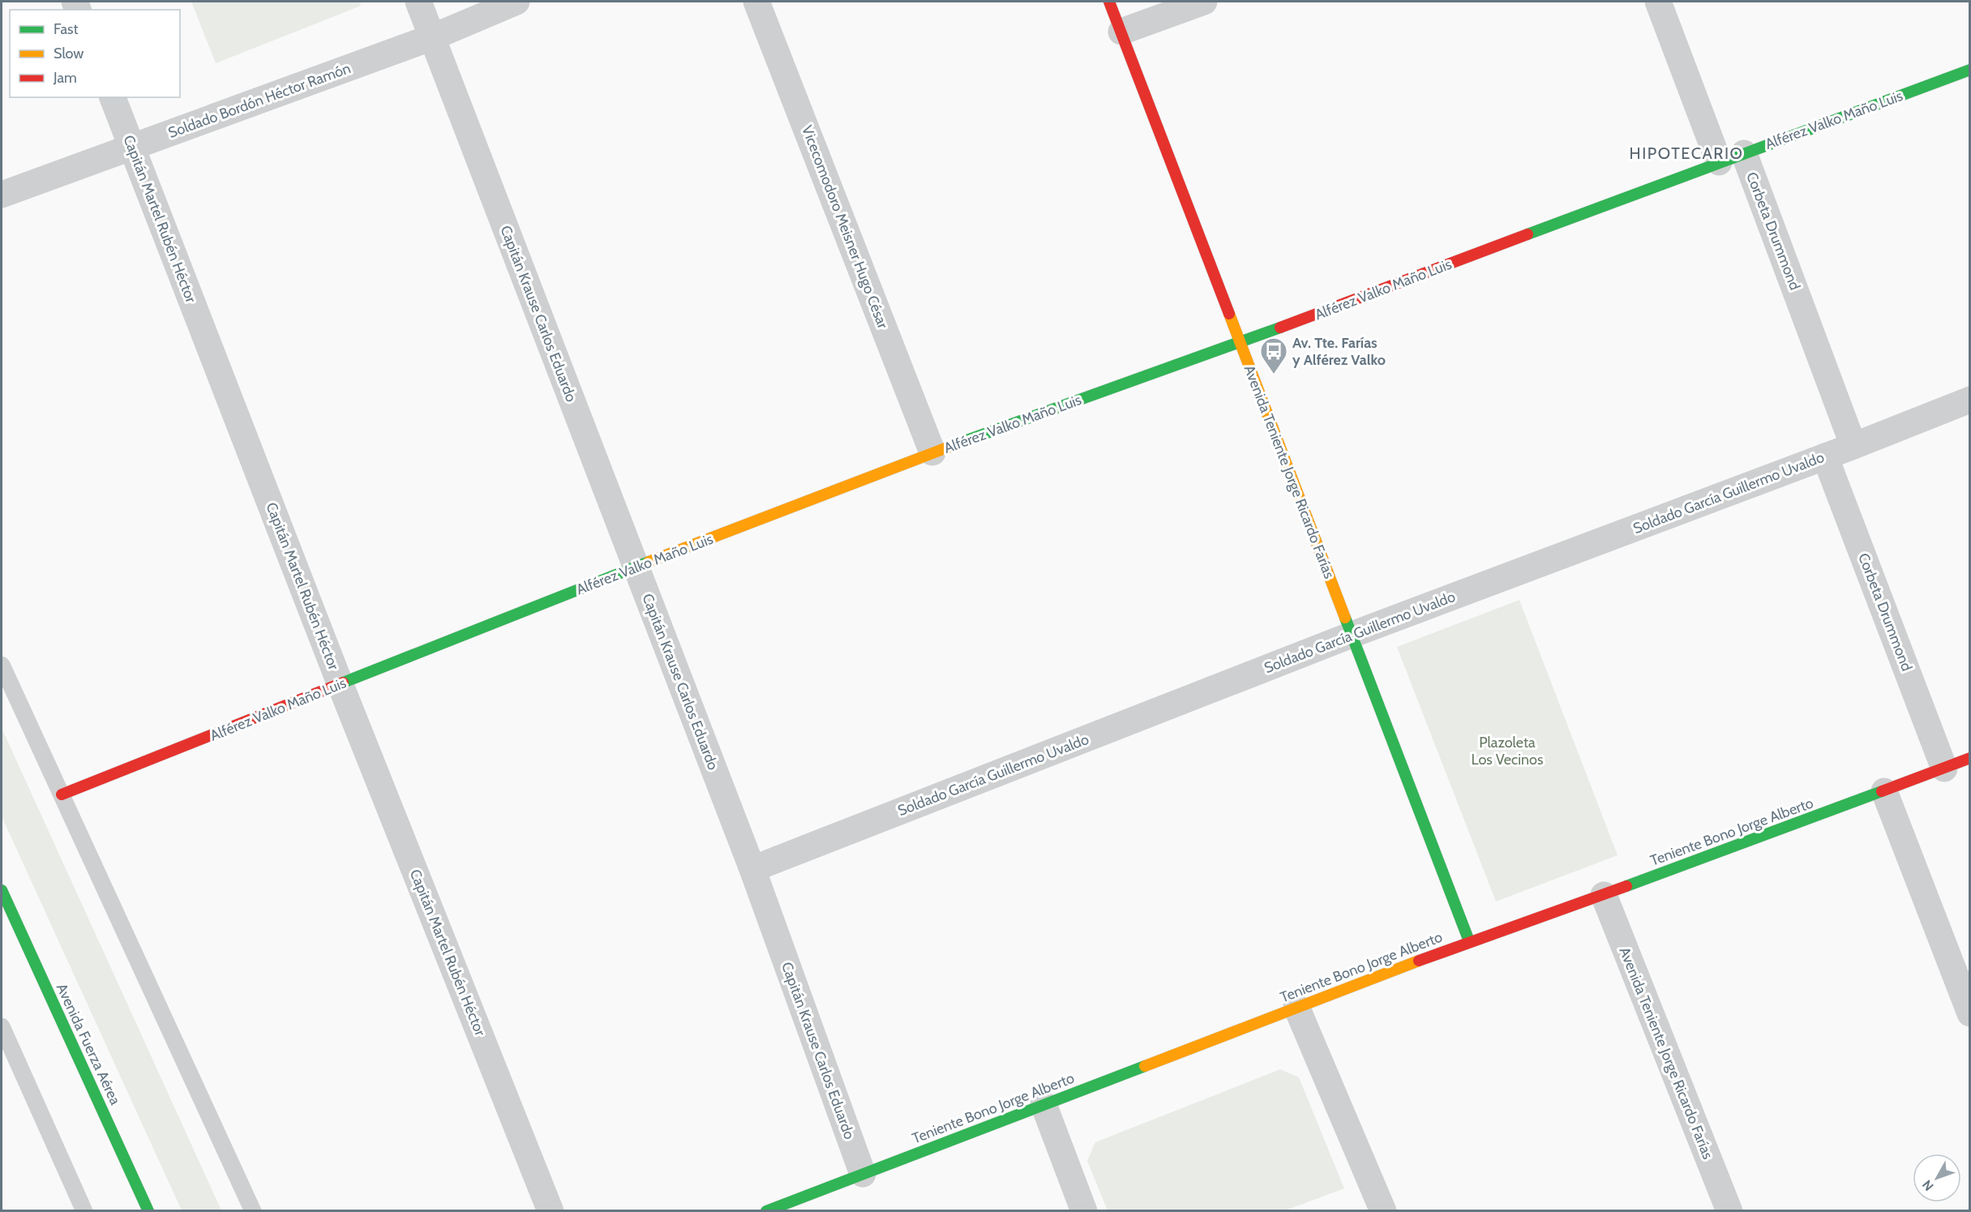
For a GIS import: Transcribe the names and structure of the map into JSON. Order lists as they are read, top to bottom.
{
  "streets": {
    "street": [
      "Soldado Bordón Héctor Ramón",
      "Alférez Valko Maño Luis",
      "Capitán Martel Rubén Héctor",
      "Vicecomodoro Meisner Hugo César",
      "Corbeta Drummond",
      "Capitán Krause Carlos Eduardo",
      "Avenida Teniente Jorge Ricardo Farías",
      "Soldado García Guillermo Uvaldo",
      "Teniente Bono Jorge Alberto",
      "Avenida Fuerza Aérea"
    ]
  },
  "crossings": [
    ["Soldado Bordón Héctor Ramón", "Capitán Martel Rubén Héctor"],
    ["Soldado Bordón Héctor Ramón", "Capitán Krause Carlos Eduardo"],
    ["Alférez Valko Maño Luis", "Capitán Martel Rubén Héctor"],
    ["Alférez Valko Maño Luis", "Vicecomodoro Meisner Hugo César"],
    ["Alférez Valko Maño Luis", "Corbeta Drummond"],
    ["Alférez Valko Maño Luis", "Capitán Krause Carlos Eduardo"],
    ["Alférez Valko Maño Luis", "Avenida Teniente Jorge Ricardo Farías"],
    ["Corbeta Drummond", "Soldado García Guillermo Uvaldo"],
    ["Corbeta Drummond", "Teniente Bono Jorge Alberto"],
    ["Capitán Krause Carlos Eduardo", "Soldado García Guillermo Uvaldo"],
    ["Capitán Krause Carlos Eduardo", "Teniente Bono Jorge Alberto"],
    ["Avenida Teniente Jorge Ricardo Farías", "Soldado García Guillermo Uvaldo"],
    ["Avenida Teniente Jorge Ricardo Farías", "Teniente Bono Jorge Alberto"]
  ],
  "districts": ["HIPOTECARIO"],
  "parks": ["Plazoleta Los Vecinos"],
  "places": {
    "bus stop": ["Av. Tte. Farías y Alférez Valko"]
  },
  "legend": ["Fast", "Slow", "Jam"],
  "north": "bottom left"
}
